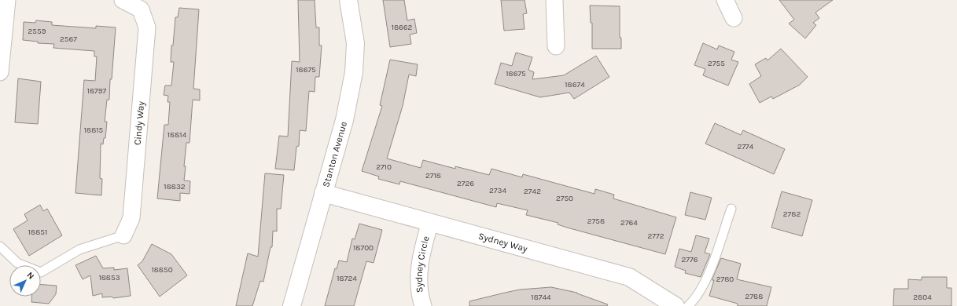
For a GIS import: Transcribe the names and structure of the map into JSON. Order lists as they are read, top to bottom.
{
  "streets": {
    "street": [
      "Cindy Way",
      "Stanton Avenue",
      "Sydney Way",
      "Sydney Circle"
    ]
  },
  "crossings": [
    ["Stanton Avenue", "Sydney Way"],
    ["Sydney Way", "Sydney Circle"]
  ],
  "house_numbers": [
    "18662",
    "2559",
    "2567",
    "2755",
    "18675",
    "18675",
    "18674",
    "18797",
    "18815",
    "18814",
    "2774",
    "2710",
    "2718",
    "2726",
    "18832",
    "2734",
    "2742",
    "2750",
    "2782",
    "2758",
    "2764",
    "18851",
    "2772",
    "18700",
    "2776",
    "18850",
    "18853",
    "18724",
    "2780",
    "2788",
    "18744",
    "2804"
  ],
  "north": "top right"
}
